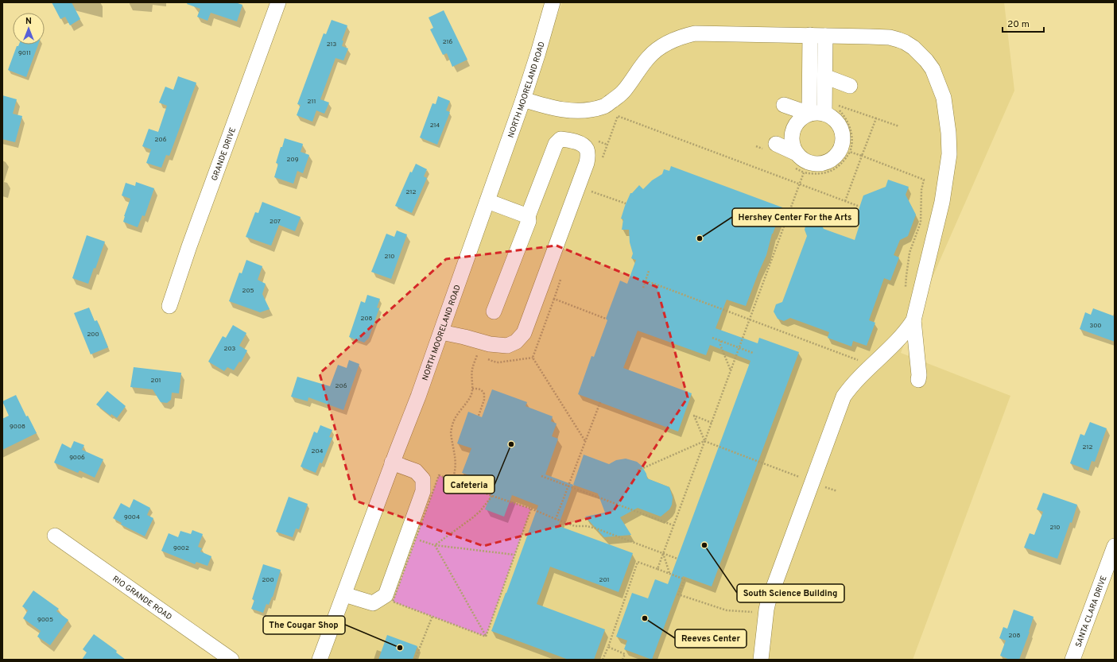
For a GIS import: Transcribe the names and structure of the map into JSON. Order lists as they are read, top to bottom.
{
  "streets": {
    "street": [
      "NORTH MOORELAND ROAD",
      "GRANDE DRIVE",
      "RIO GRANDE ROAD",
      "SANTA CLARA DRIVE"
    ]
  },
  "places": [
    "Hershey Center For the Arts",
    "Cafeteria",
    "South Science Building",
    "Reeves Center",
    "The Cougar Shop"
  ],
  "house_numbers": [
    "216",
    "213",
    "9011",
    "211",
    "214",
    "206",
    "209",
    "212",
    "207",
    "210",
    "205",
    "208",
    "300",
    "200",
    "203",
    "201",
    "206",
    "9008",
    "212",
    "204",
    "9006",
    "9004",
    "210",
    "9002",
    "200",
    "201",
    "9005",
    "208"
  ],
  "scale_bar": "20 m",
  "north": "top"
}
